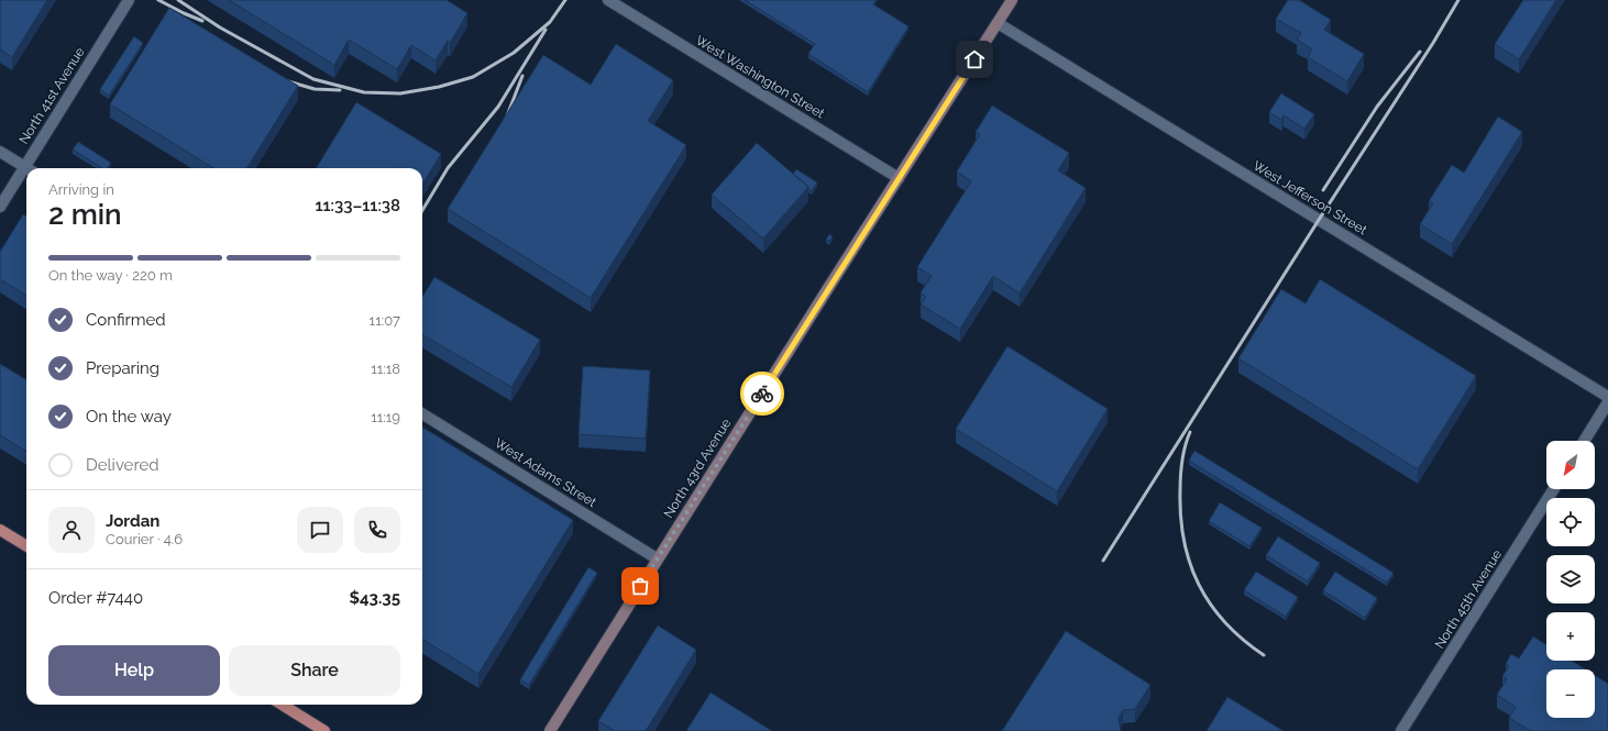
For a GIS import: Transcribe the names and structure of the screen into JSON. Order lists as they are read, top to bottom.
{
  "streets": {
    "main road": ["North 43rd Avenue"],
    "street": [
      "West Washington Street",
      "North 41st Avenue",
      "West Jefferson Street",
      "West Adams Street",
      "North 45th Avenue"
    ]
  },
  "crossings": [
    ["West Washington Street", "North 43rd Avenue"],
    ["West Jefferson Street", "North 43rd Avenue"],
    ["North 43rd Avenue", "West Adams Street"]
  ],
  "north": "bottom left",
  "page": {
    "heading": ["2 min", "Arriving in", "11:33–11:38"],
    "panel": [
      "Jordan",
      "Courier · 4.6",
      "Order #7440",
      "$43.35"
    ],
    "bar": "On the way · 220 m",
    "list": [
      ["Confirmed", "11:07"],
      ["Preparing", "11:18"],
      ["On the way", "11:19"],
      "Delivered"
    ],
    "map_buttons": ["+", "−"],
    "buttons": ["Help", "Share"]
  }
}
